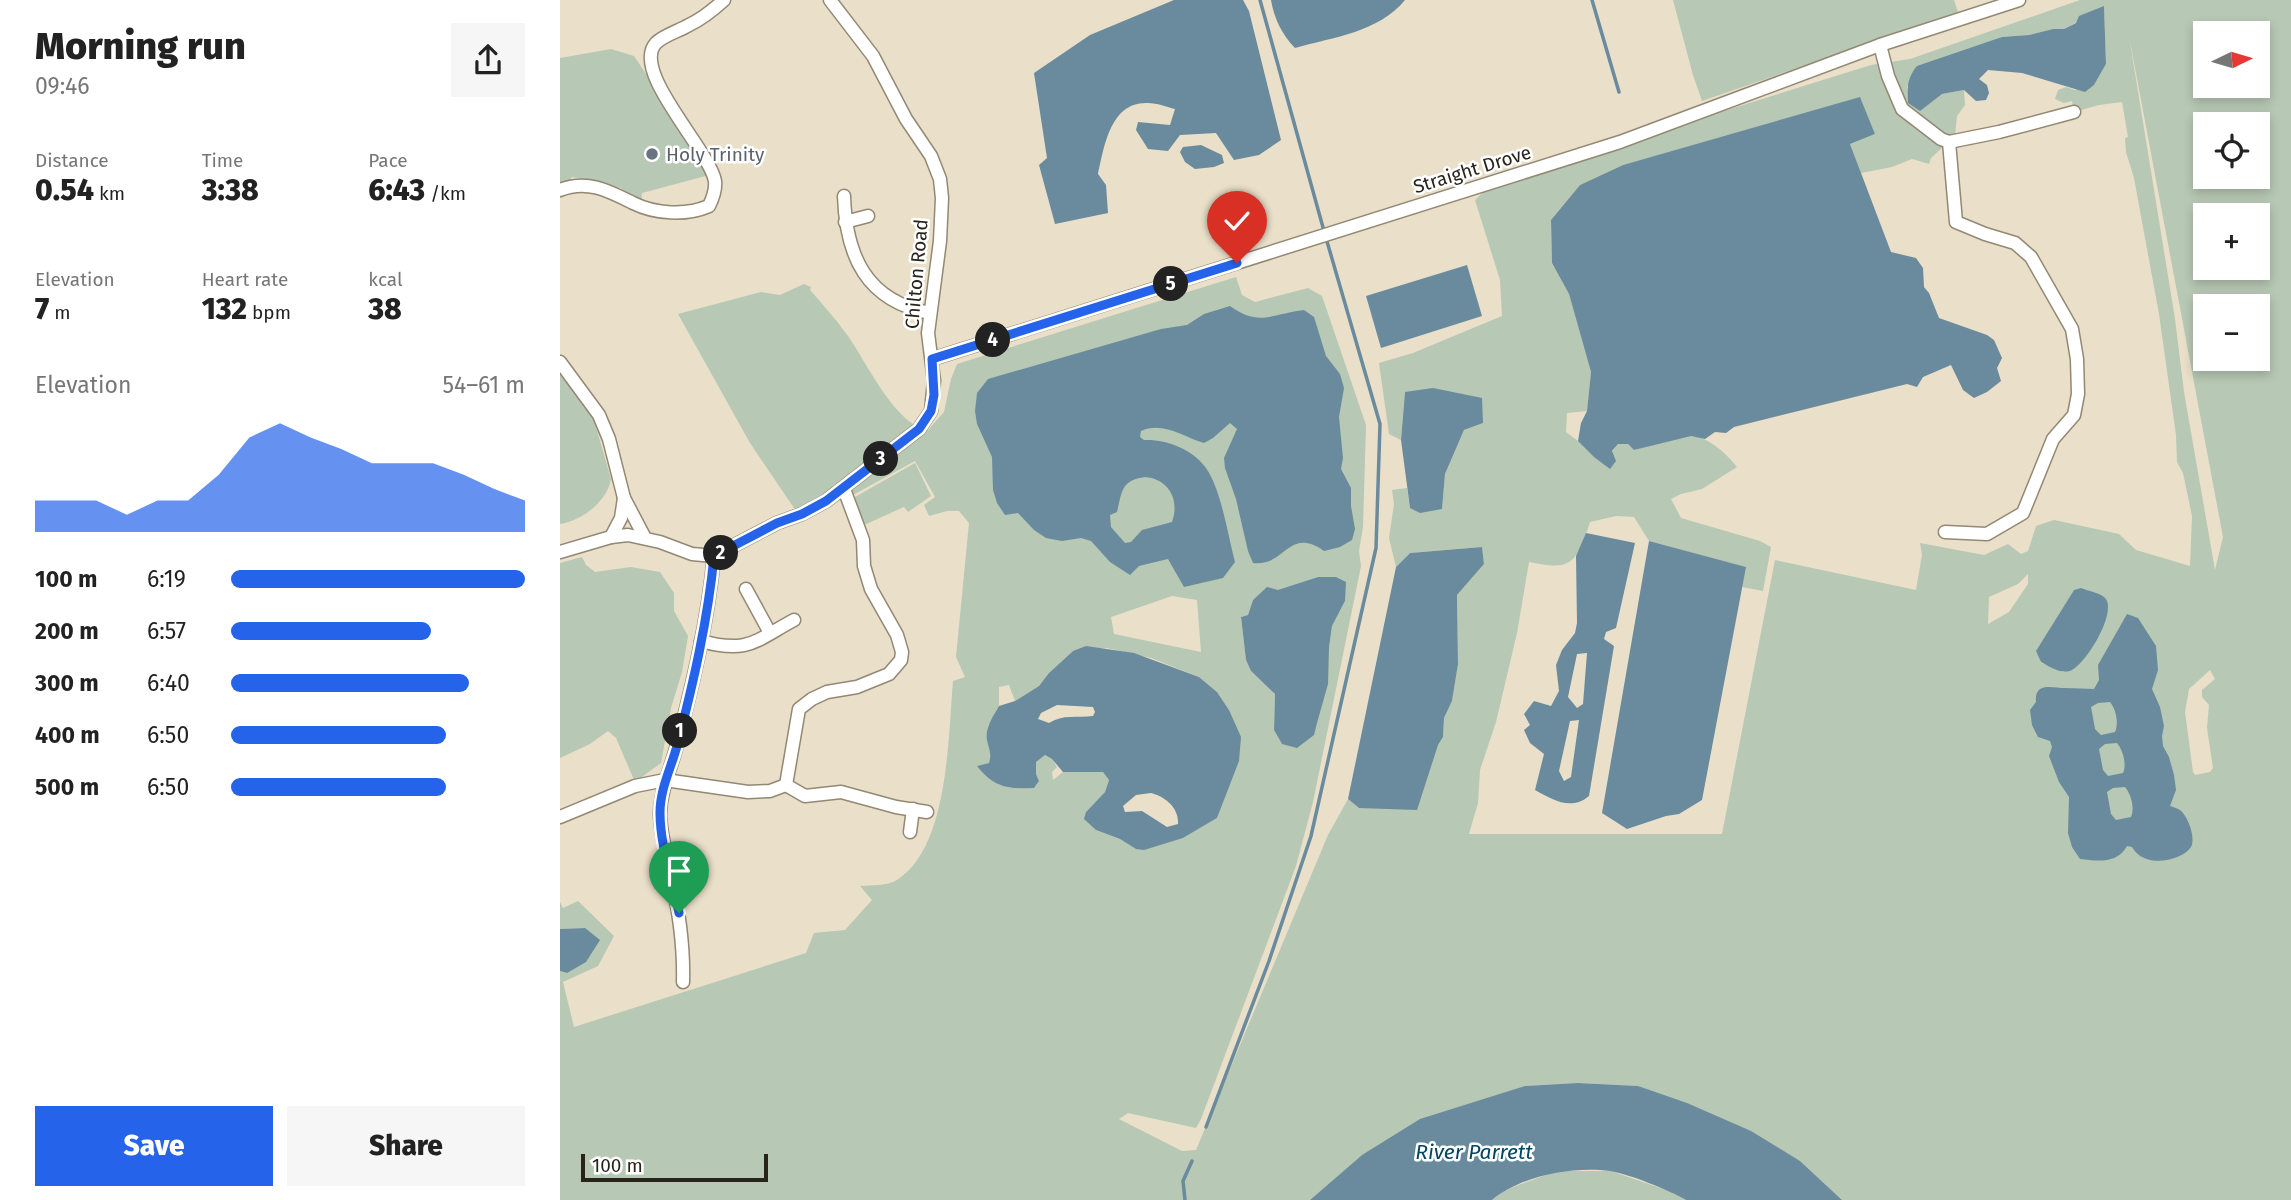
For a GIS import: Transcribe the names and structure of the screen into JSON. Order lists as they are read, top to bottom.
{
  "streets": {
    "street": ["Straight Drove", "Chilton Road"]
  },
  "crossings": [
    ["Straight Drove", "Chilton Road"]
  ],
  "water": ["River Parrett"],
  "places": ["Holy Trinity"],
  "scale_bar": "100 m",
  "north": "right",
  "page": {
    "heading": ["Morning run", "09:46"],
    "map_buttons": ["+", "−"],
    "stats": [
      ["Distance", "0.54 km"],
      ["Time", "3:38"],
      ["Pace", "6:43 /km"],
      ["Elevation", "7 m"],
      ["Heart rate", "132 bpm"],
      ["kcal", "38"]
    ],
    "pins": [
      "5",
      "4",
      "3",
      "2",
      "1"
    ],
    "chart": ["Elevation", "54–61 m"],
    "list": [
      {
        "name": "100 m",
        "note": "6:19"
      },
      {
        "name": "200 m",
        "note": "6:57"
      },
      {
        "name": "300 m",
        "note": "6:40"
      },
      {
        "name": "400 m",
        "note": "6:50"
      },
      {
        "name": "500 m",
        "note": "6:50"
      }
    ],
    "buttons": ["Save", "Share"],
    "scale": "100 m"
  }
}
